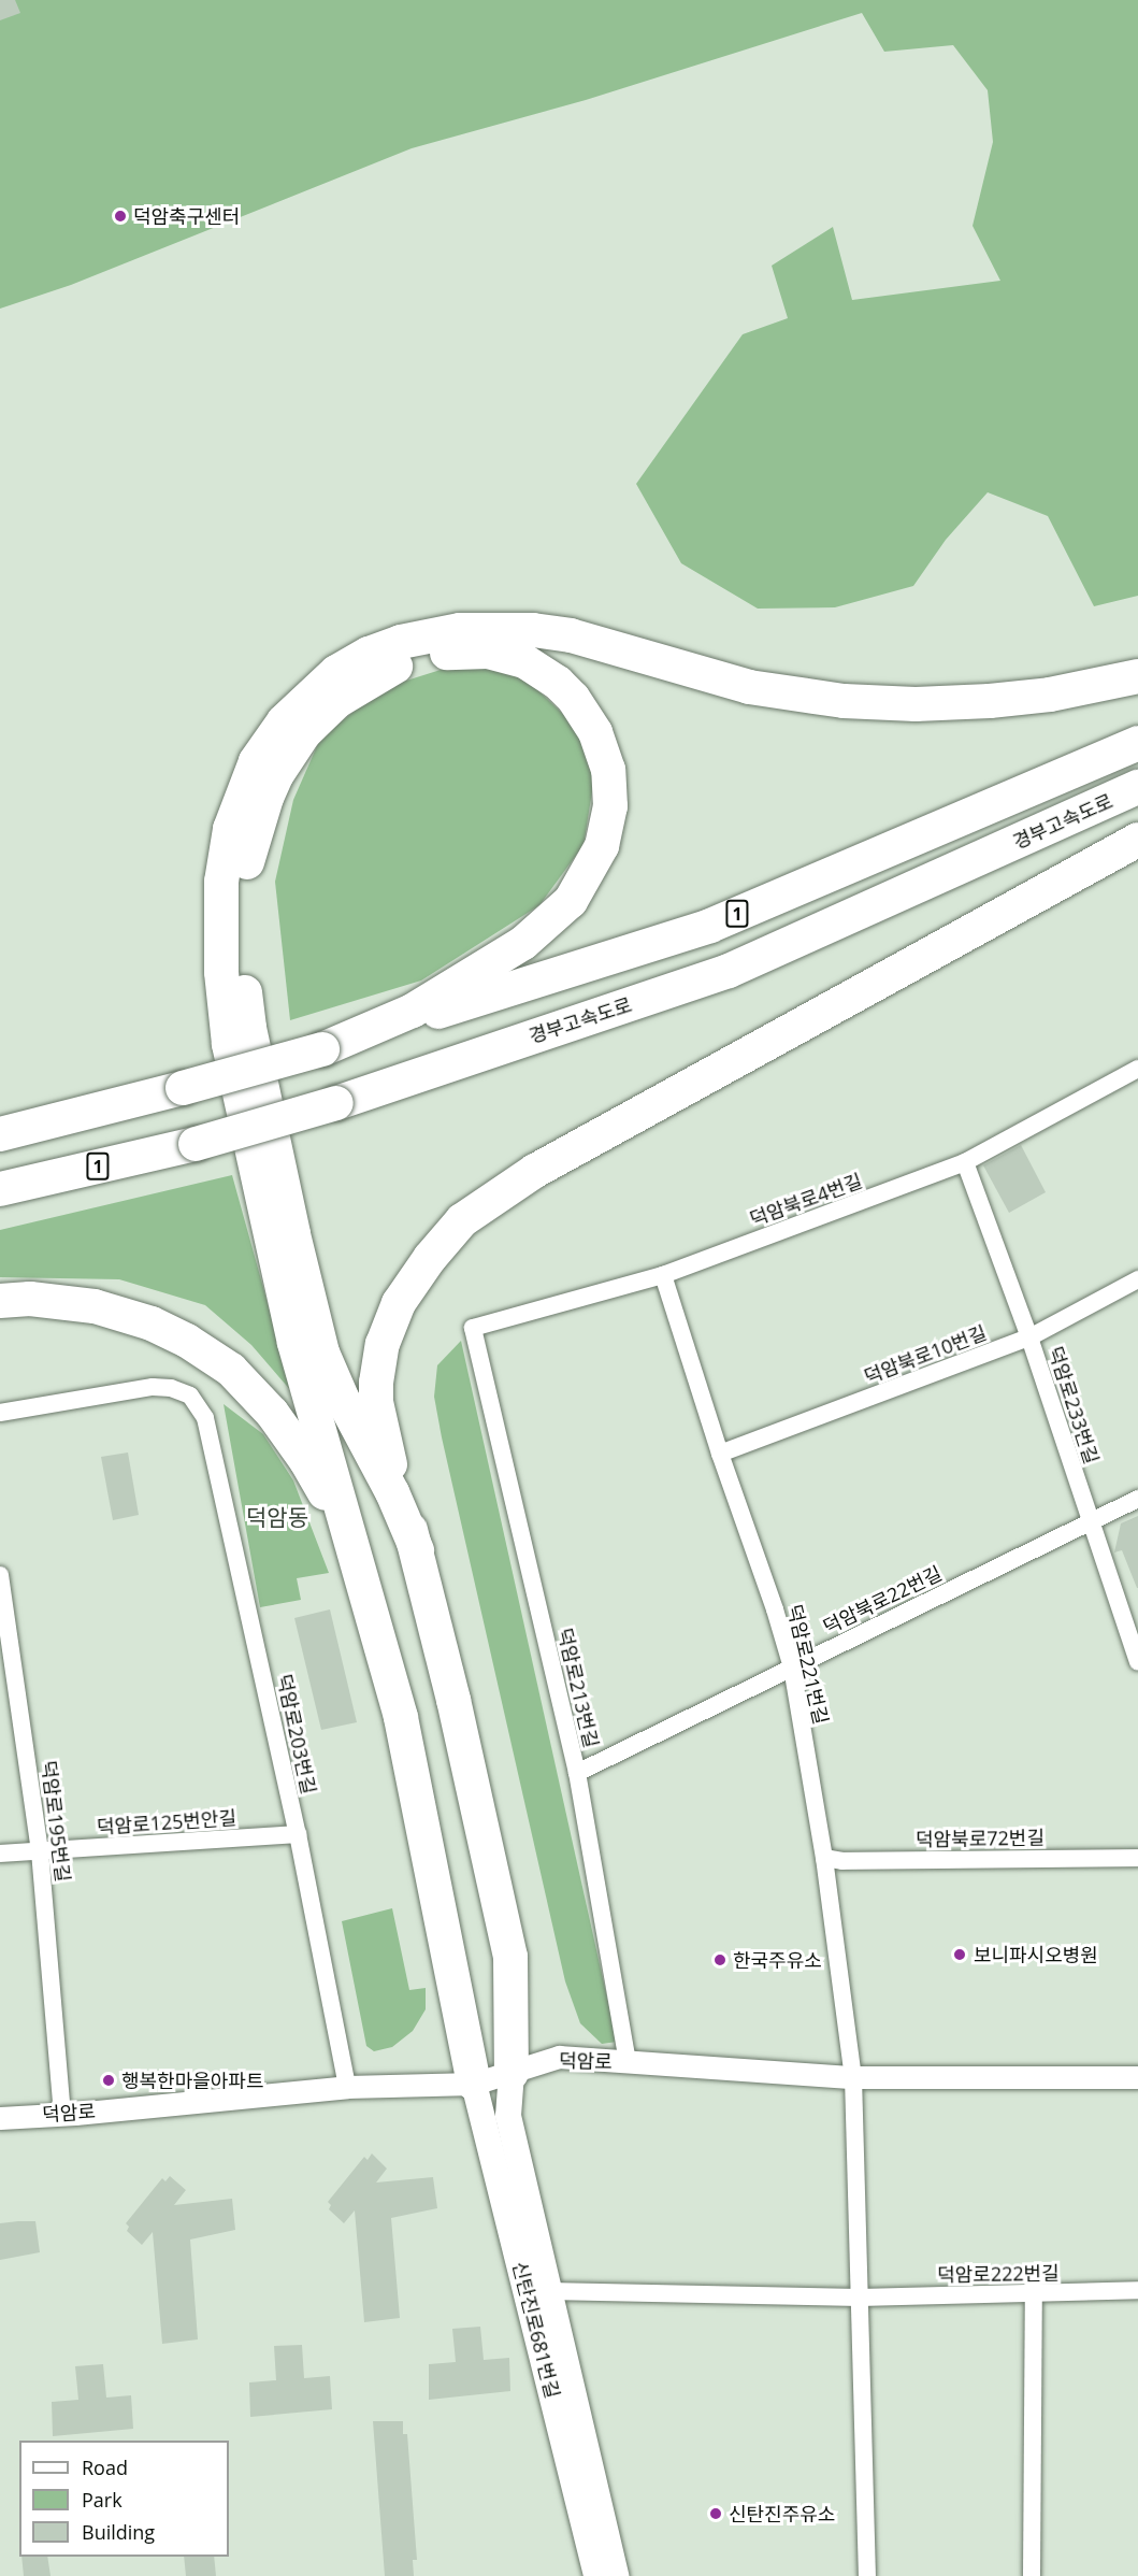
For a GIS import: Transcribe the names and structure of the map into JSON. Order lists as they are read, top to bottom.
{
  "streets": {
    "highway": ["경부고속도로", "1"],
    "main road": ["신탄진로681번길"],
    "street": [
      "덕암북로4번길",
      "덕암북로10번길",
      "덕암로233번길",
      "덕암북로22번길",
      "덕암로221번길",
      "덕암로213번길",
      "덕암로203번길",
      "덕암로195번길",
      "덕암로125번안길",
      "덕암북로72번길",
      "덕암로",
      "덕암로222번길"
    ]
  },
  "crossings": [
    ["덕암북로4번길", "덕암로233번길"],
    ["덕암북로4번길", "덕암로221번길"],
    ["덕암북로4번길", "덕암로213번길"],
    ["덕암북로10번길", "덕암로233번길"],
    ["덕암북로10번길", "덕암로221번길"],
    ["덕암로233번길", "덕암북로22번길"],
    ["덕암북로22번길", "덕암로221번길"],
    ["덕암북로22번길", "덕암로213번길"],
    ["덕암로221번길", "덕암북로72번길"],
    ["덕암로221번길", "덕암로"],
    ["덕암로213번길", "덕암로"],
    ["덕암로203번길", "덕암로125번안길"],
    ["덕암로203번길", "덕암로"],
    ["덕암로195번길", "덕암로125번안길"],
    ["덕암로195번길", "덕암로"],
    ["덕암로", "신탄진로681번길"],
    ["덕암로222번길", "신탄진로681번길"]
  ],
  "districts": ["덕암동"],
  "places": [
    "덕암축구센터",
    "보니파시오병원",
    "한국주유소",
    "행복한마을아파트",
    "신탄진주유소"
  ],
  "legend": ["Road", "Park", "Building"]
}
